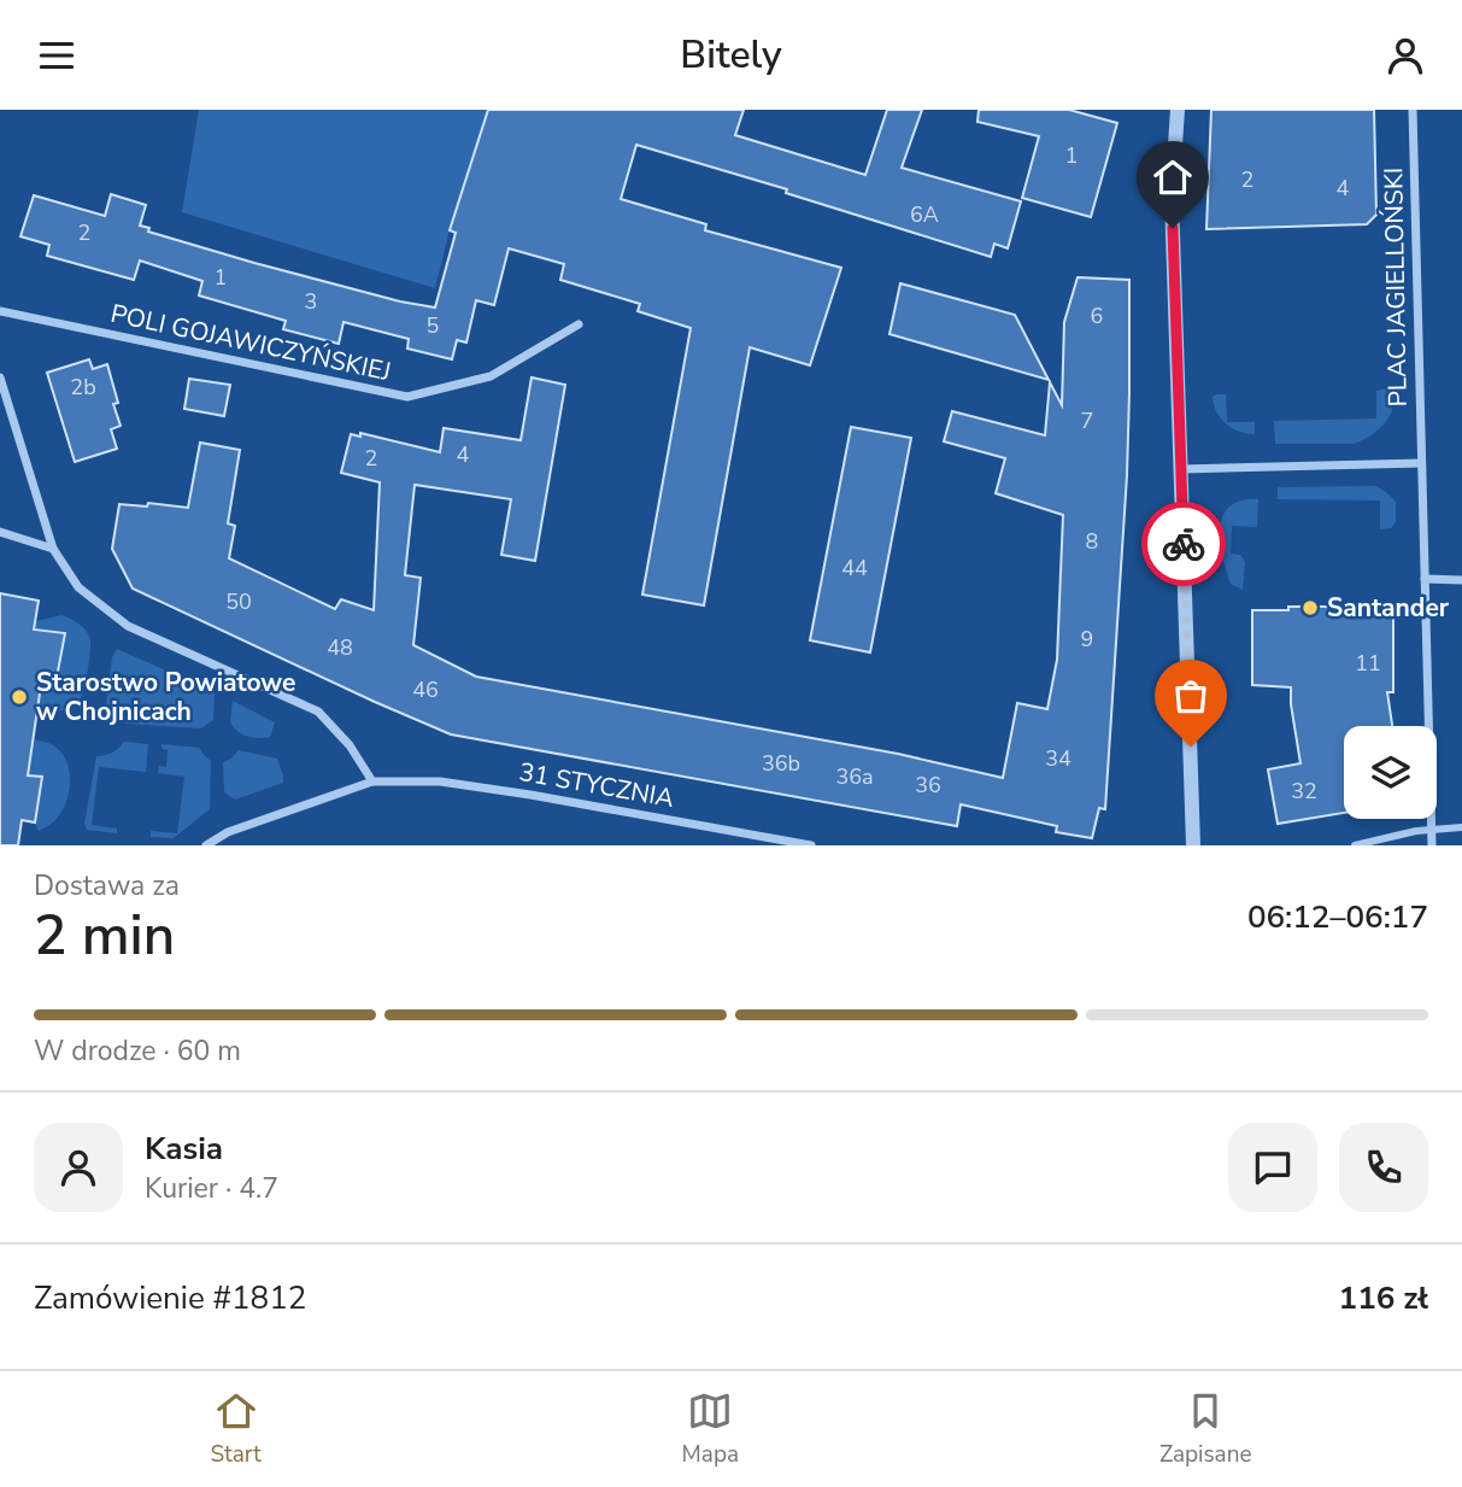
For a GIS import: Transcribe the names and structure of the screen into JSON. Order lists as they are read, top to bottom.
{
  "streets": {
    "street": ["PLAC JAGIELLOŃSKI", "POLI GOJAWICZYŃSKIEJ", "31 STYCZNIA"]
  },
  "places": ["Santander", "Starostwo Powiatowe w Chojnicach"],
  "house_numbers": [
    "1",
    "2",
    "4",
    "6A",
    "2",
    "1",
    "3",
    "6",
    "5",
    "2b",
    "7",
    "4",
    "2",
    "8",
    "44",
    "50",
    "9",
    "48",
    "11",
    "46",
    "34",
    "36b",
    "36a",
    "36",
    "32"
  ],
  "page": {
    "header": "Bitely",
    "heading": ["2 min", "Dostawa za", "06:12–06:17"],
    "panel": [
      "Kasia",
      "Kurier · 4.7",
      "Zamówienie #1812",
      "116 zł"
    ],
    "bar": "W drodze · 60 m",
    "tabs": ["Start", "Mapa", "Zapisane"]
  }
}
